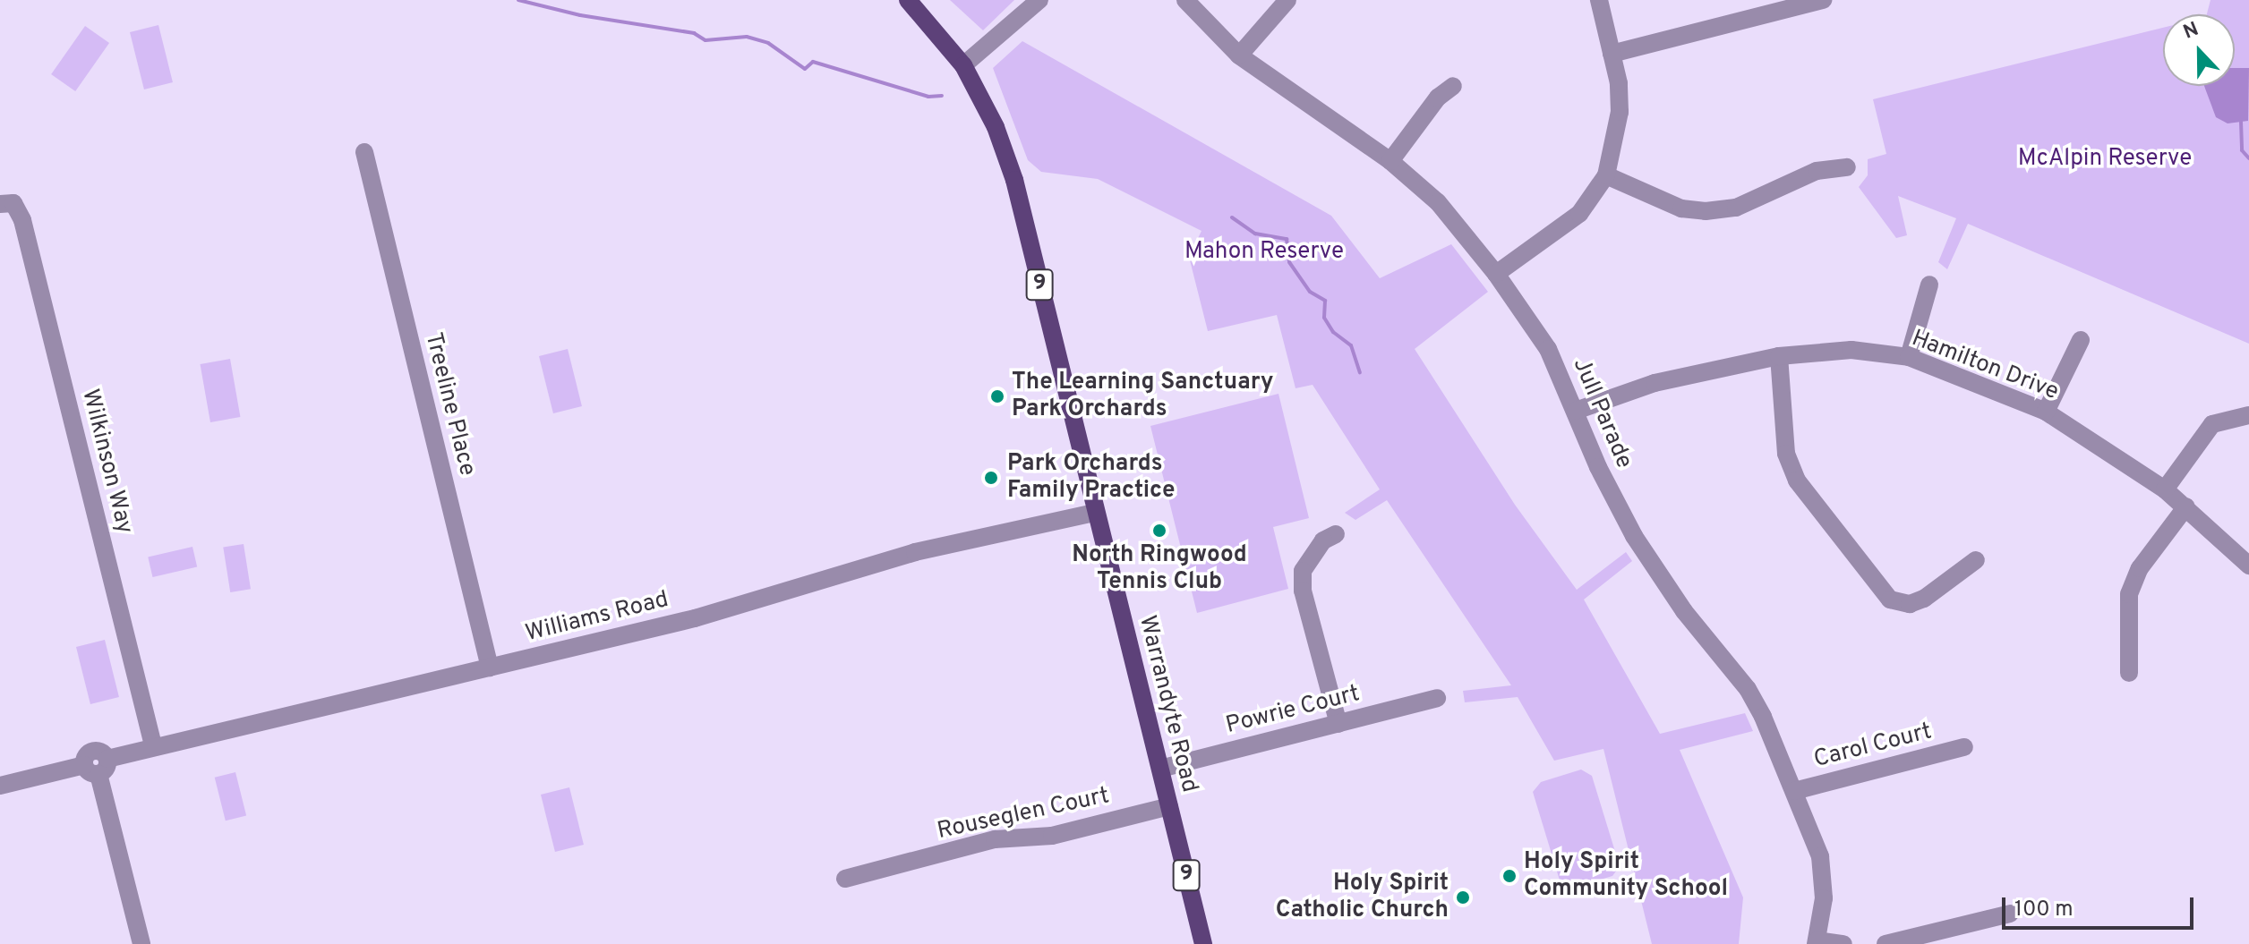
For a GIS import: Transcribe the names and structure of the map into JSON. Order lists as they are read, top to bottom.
{
  "streets": {
    "main road": ["9", "Warrandyte Road"],
    "street": [
      "Hamilton Drive",
      "Treeline Place",
      "Jull Parade",
      "Wilkinson Way",
      "Williams Road",
      "Powrie Court",
      "Carol Court",
      "Rouseglen Court"
    ]
  },
  "crossings": [
    ["9", "Warrandyte Road"],
    ["Hamilton Drive", "Jull Parade"],
    ["Treeline Place", "Williams Road"],
    ["Jull Parade", "Carol Court"],
    ["Wilkinson Way", "Williams Road"],
    ["Williams Road", "Warrandyte Road"],
    ["Warrandyte Road", "Powrie Court"],
    ["Warrandyte Road", "Rouseglen Court"]
  ],
  "parks": ["McAlpin Reserve", "Mahon Reserve"],
  "places": [
    "The Learning Sanctuary Park Orchards",
    "Park Orchards Family Practice",
    "North Ringwood Tennis Club",
    "Holy Spirit Community School",
    "Holy Spirit Catholic Church"
  ],
  "scale_bar": "100 m",
  "north": "top"
}
